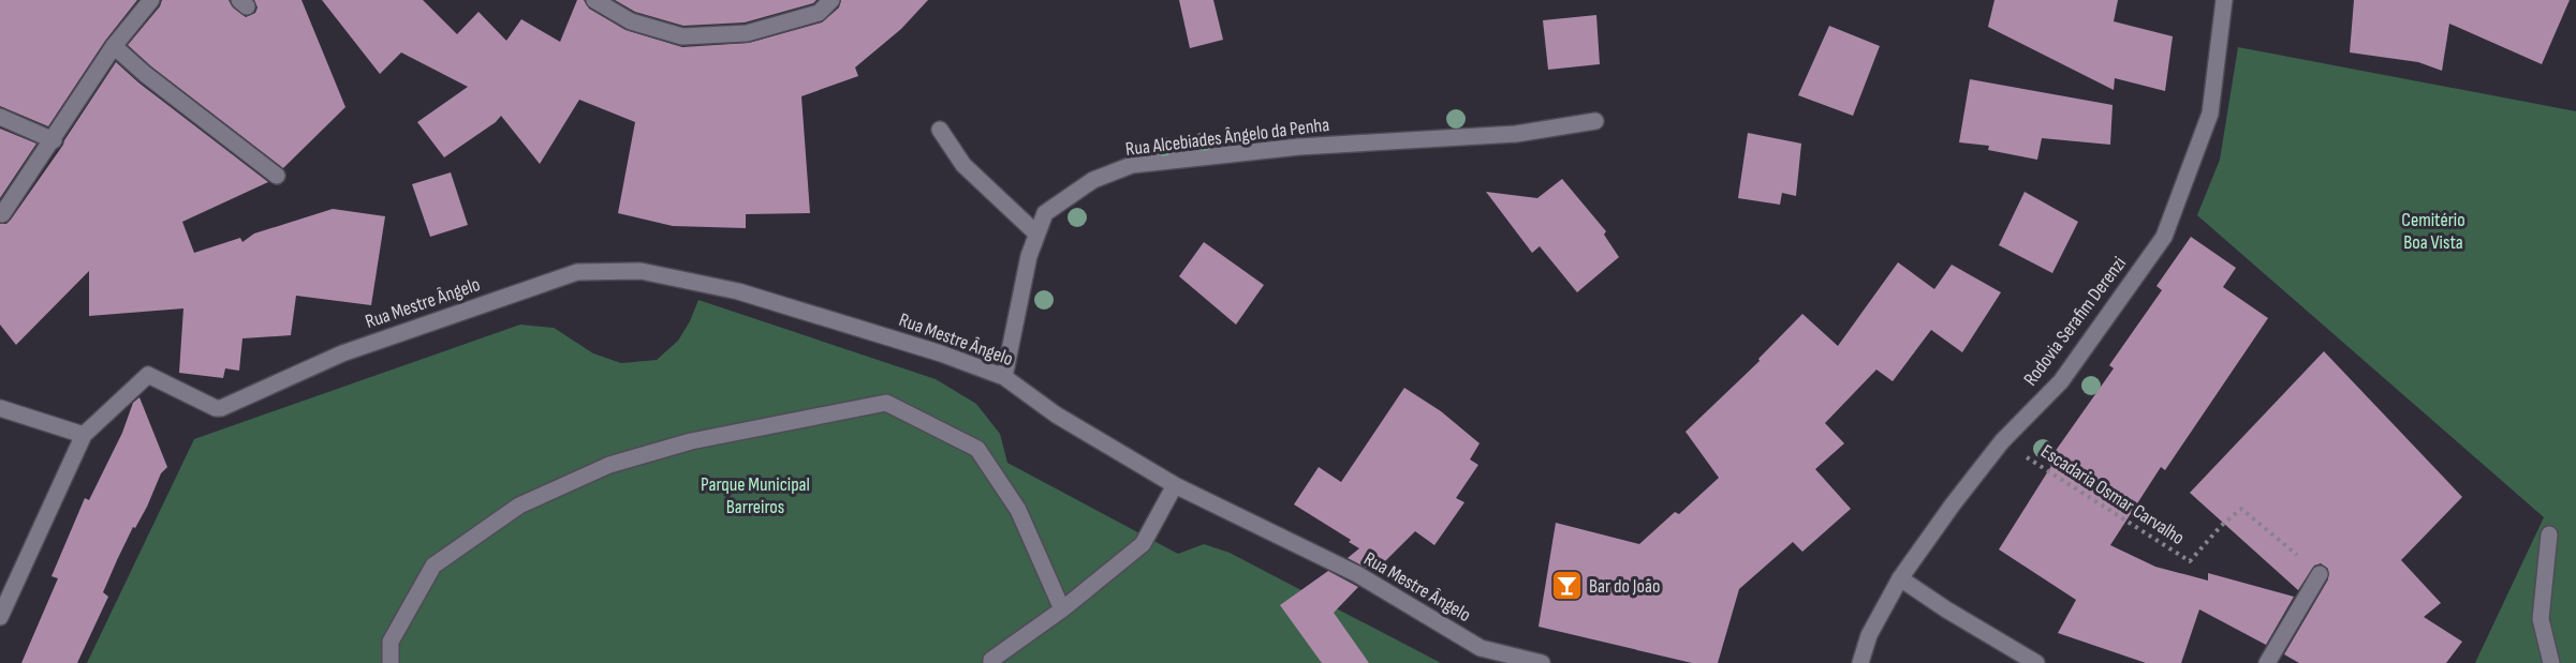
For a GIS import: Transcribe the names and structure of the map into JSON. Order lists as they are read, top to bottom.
{
  "streets": {
    "street": ["Rua Alcebiades Ângelo da Penha", "Rua Mestre Ângelo", "Rodovia Serafim Derenzi"],
    "path": ["Escadaria Osmar Carvalho"]
  },
  "crossings": [
    ["Rua Alcebiades Ângelo da Penha", "Rua Mestre Ângelo"],
    ["Rodovia Serafim Derenzi", "Escadaria Osmar Carvalho"]
  ],
  "parks": ["Cemitério Boa Vista", "Parque Municipal Barreiros"],
  "places": {
    "bar": ["Bar do João"]
  }
}
